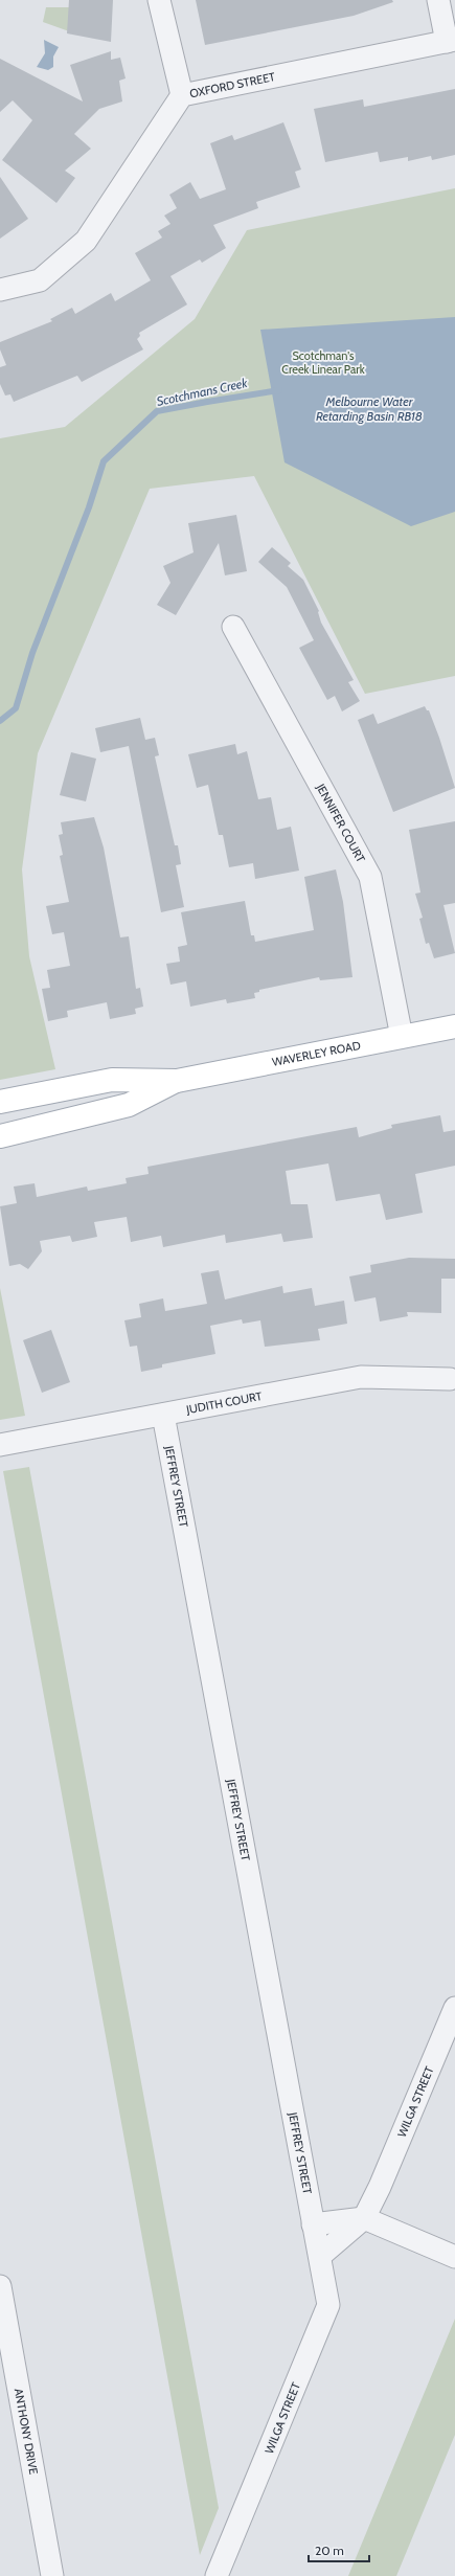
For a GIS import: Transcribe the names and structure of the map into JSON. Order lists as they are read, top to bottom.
{
  "streets": {
    "main road": ["WAVERLEY ROAD"],
    "street": [
      "OXFORD STREET",
      "JENNIFER COURT",
      "JUDITH COURT",
      "JEFFREY STREET",
      "WILGA STREET",
      "ANTHONY DRIVE"
    ]
  },
  "crossings": [
    ["JENNIFER COURT", "WAVERLEY ROAD"],
    ["JUDITH COURT", "JEFFREY STREET"],
    ["JEFFREY STREET", "WILGA STREET"]
  ],
  "water": ["Scotchmans Creek", "Melbourne Water Retarding Basin RB18"],
  "parks": ["Scotchman's Creek Linear Park"],
  "scale_bar": "20 m"
}
